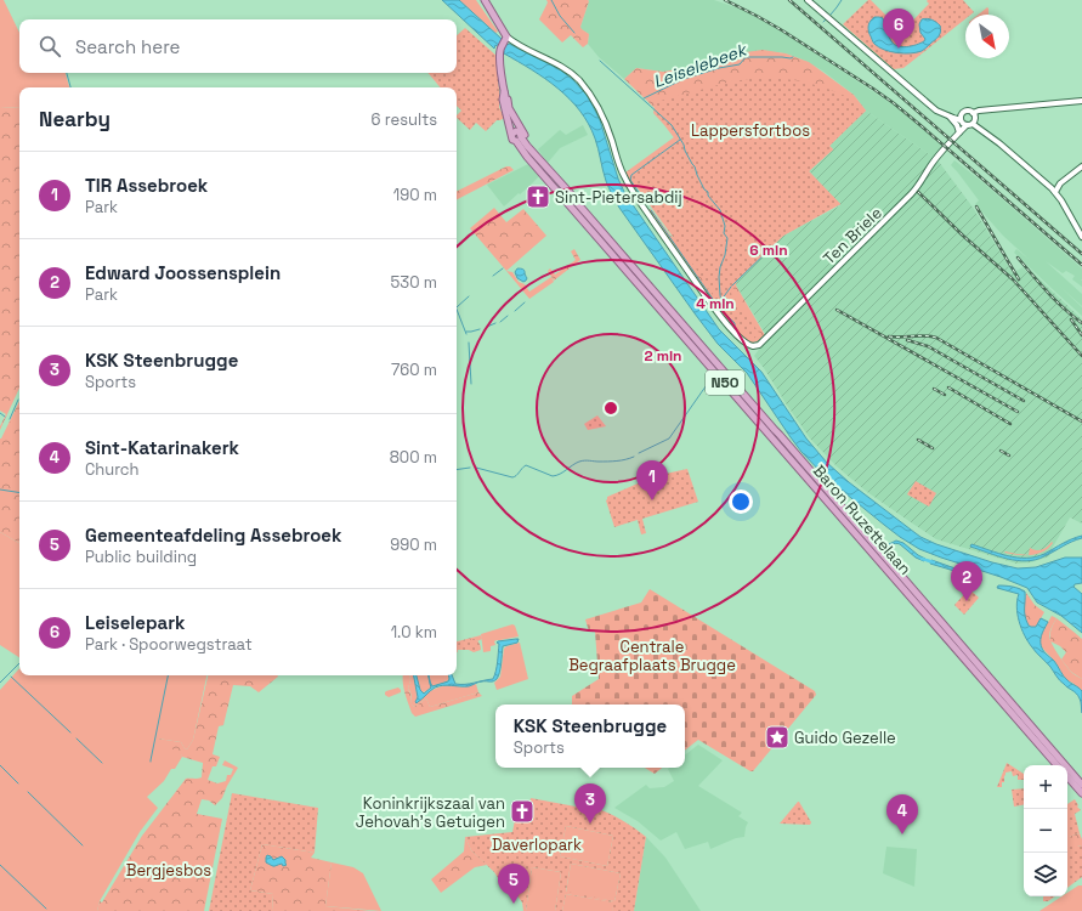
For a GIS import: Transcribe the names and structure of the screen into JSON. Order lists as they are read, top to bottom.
{
  "streets": {
    "main road": ["N50", "Baron Ruzettelaan"],
    "street": ["Ten Briele"]
  },
  "crossings": [
    ["Ten Briele", "Baron Ruzettelaan"]
  ],
  "water": ["Leiselebeek"],
  "parks": [
    "Lappersfortbos",
    "Centrale Begraafplaats Brugge",
    "Daverlopark",
    "Bergjesbos"
  ],
  "places": {
    "church": ["Sint-Pietersabdij", "Koninkrijkszaal van Jehovah's Getuigen"],
    "place": ["Guido Gezelle"]
  },
  "north": "bottom right",
  "page": {
    "pins": [
      "6",
      "1",
      "2",
      "3",
      "4",
      "5"
    ],
    "search": "Search here",
    "heading": ["Nearby", "6 results"],
    "list": [
      {
        "mark": "1",
        "name": "TIR Assebroek",
        "note": "Park",
        "value": "190 m"
      },
      {
        "mark": "2",
        "name": "Edward Joossensplein",
        "note": "Park",
        "value": "530 m"
      },
      {
        "mark": "3",
        "name": "KSK Steenbrugge",
        "note": "Sports",
        "value": "760 m"
      },
      {
        "mark": "4",
        "name": "Sint-Katarinakerk",
        "note": "Church",
        "value": "800 m"
      },
      {
        "mark": "5",
        "name": "Gemeenteafdeling Assebroek",
        "note": "Public building",
        "value": "990 m"
      },
      {
        "mark": "6",
        "name": "Leiselepark",
        "note": "Park · Spoorwegstraat",
        "value": "1.0 km"
      }
    ],
    "popup": ["KSK Steenbrugge", "Sports"],
    "map_buttons": ["+", "−"]
  },
  "rings": ["6 min", "4 min", "2 min"]
}
